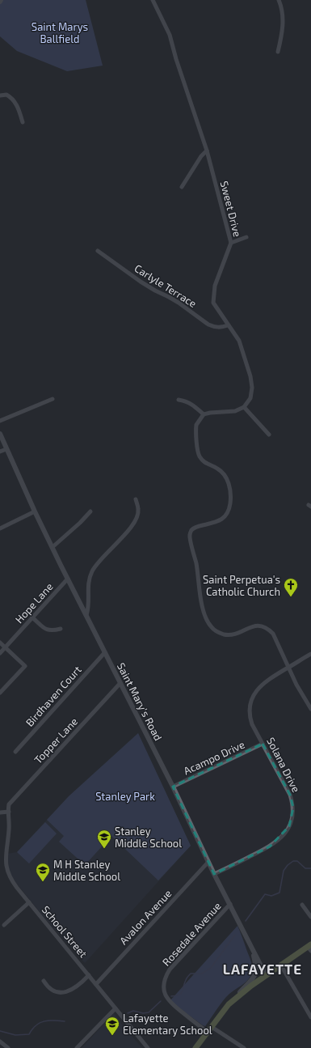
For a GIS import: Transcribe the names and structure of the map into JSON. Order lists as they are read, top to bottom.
{
  "streets": {
    "street": [
      "Sweet Drive",
      "Carlyle Terrace",
      "Hope Lane",
      "Birdhaven Court",
      "Saint Mary's Road",
      "Topper Lane",
      "Acampo Drive",
      "Solana Drive",
      "Avalon Avenue",
      "School Street",
      "Rosedale Avenue"
    ]
  },
  "crossings": [
    ["Sweet Drive", "Carlyle Terrace"],
    ["Hope Lane", "Saint Mary's Road"],
    ["Birdhaven Court", "Saint Mary's Road"],
    ["Saint Mary's Road", "Topper Lane"],
    ["Saint Mary's Road", "Acampo Drive"],
    ["Saint Mary's Road", "Solana Drive"],
    ["Saint Mary's Road", "Avalon Avenue"],
    ["Saint Mary's Road", "Rosedale Avenue"],
    ["Topper Lane", "School Street"],
    ["Acampo Drive", "Solana Drive"],
    ["Avalon Avenue", "School Street"]
  ],
  "districts": ["LAFAYETTE"],
  "parks": ["Saint Marys Ballfield", "Stanley Park"],
  "places": {
    "church": ["Saint Perpetua's Catholic Church"],
    "school or university": ["Stanley Middle School", "M H Stanley Middle School", "Lafayette Elementary School"]
  }
}
